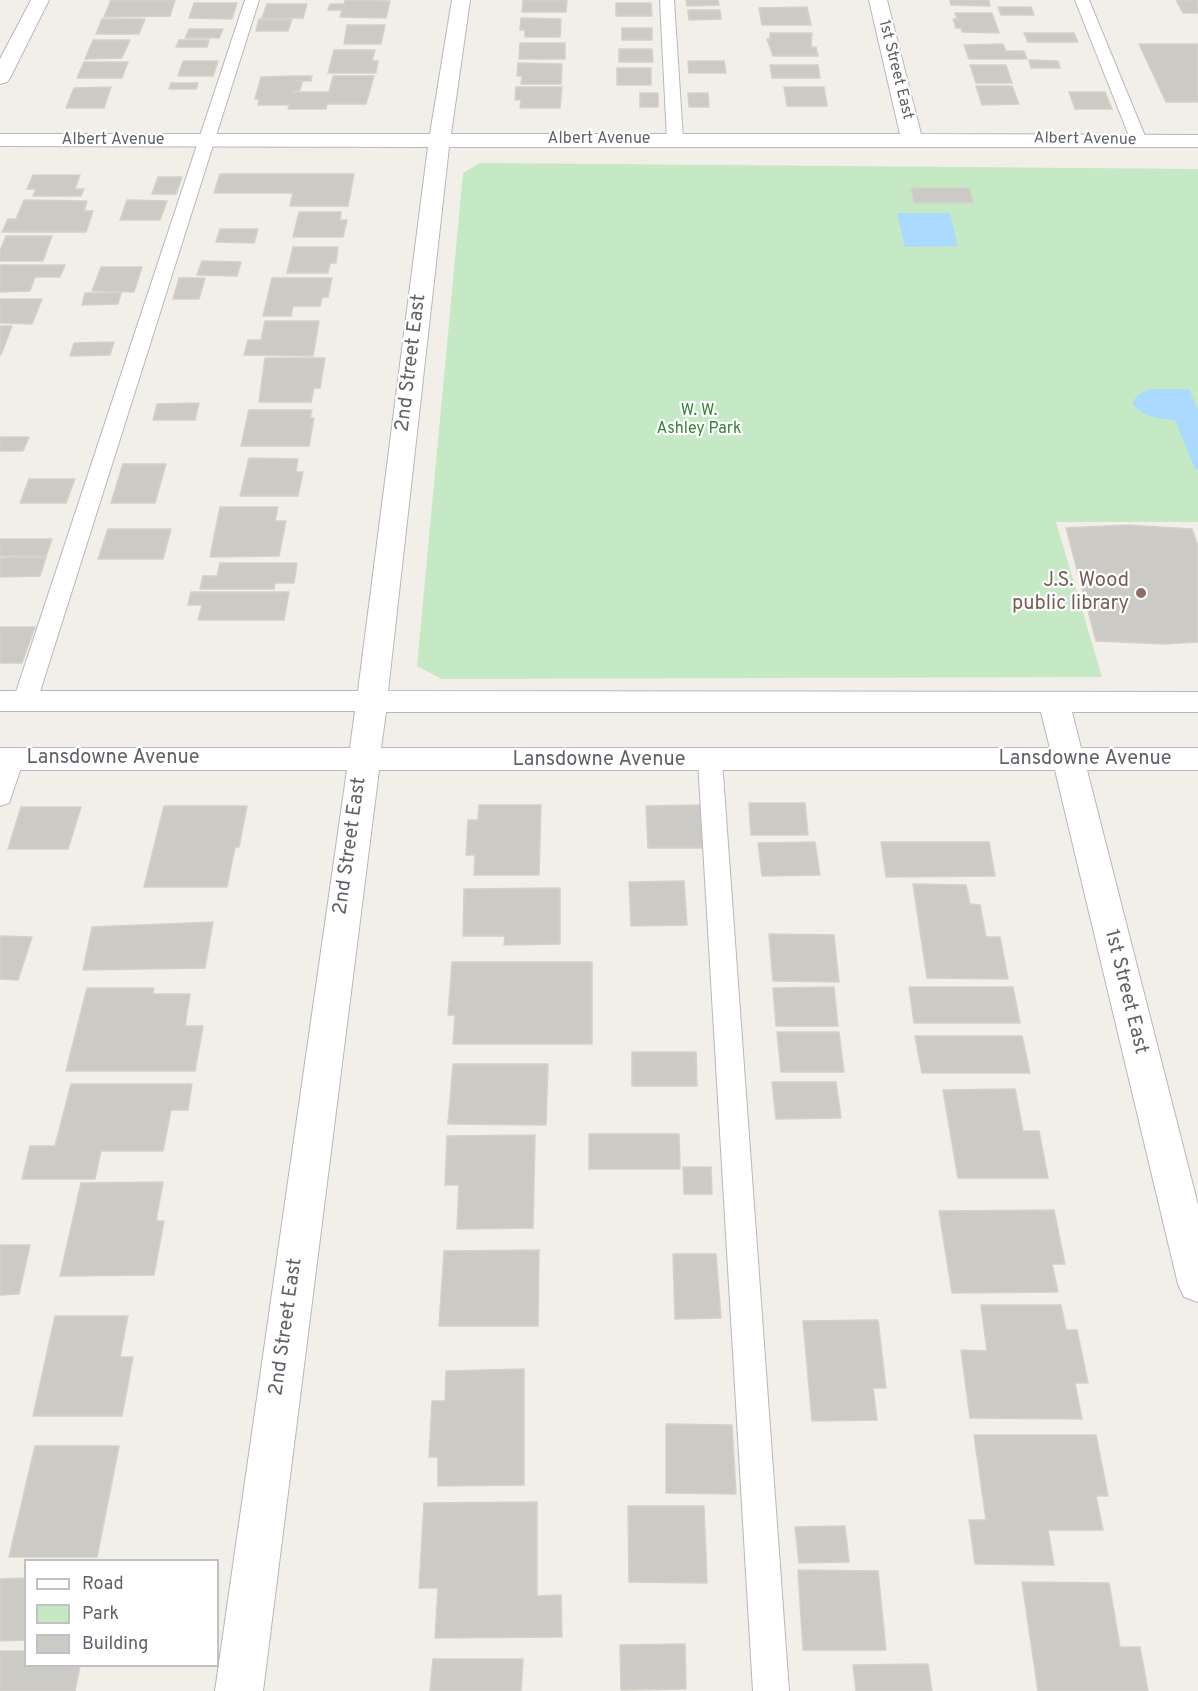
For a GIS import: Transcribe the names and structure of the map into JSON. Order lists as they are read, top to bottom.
{
  "streets": {
    "street": [
      "1st Street East",
      "Albert Avenue",
      "2nd Street East",
      "Lansdowne Avenue"
    ]
  },
  "crossings": [
    ["1st Street East", "Albert Avenue"],
    ["1st Street East", "Lansdowne Avenue"],
    ["Albert Avenue", "2nd Street East"],
    ["2nd Street East", "Lansdowne Avenue"]
  ],
  "parks": ["W. W. Ashley Park"],
  "places": ["J.S. Wood public library"],
  "legend": ["Road", "Park", "Building"]
}
